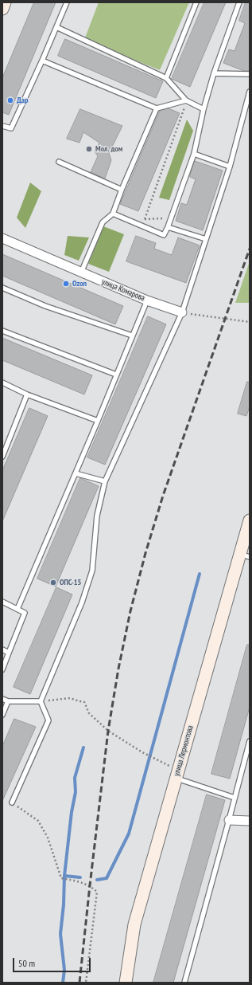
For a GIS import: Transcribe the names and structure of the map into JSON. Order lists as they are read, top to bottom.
{
  "streets": {
    "main road": ["улица Лермонтова"],
    "street": ["улица Комарова"]
  },
  "places": [
    "Дар",
    "Мол. дом",
    "Ozon",
    "ОПС-15"
  ],
  "scale_bar": "50 m"
}
